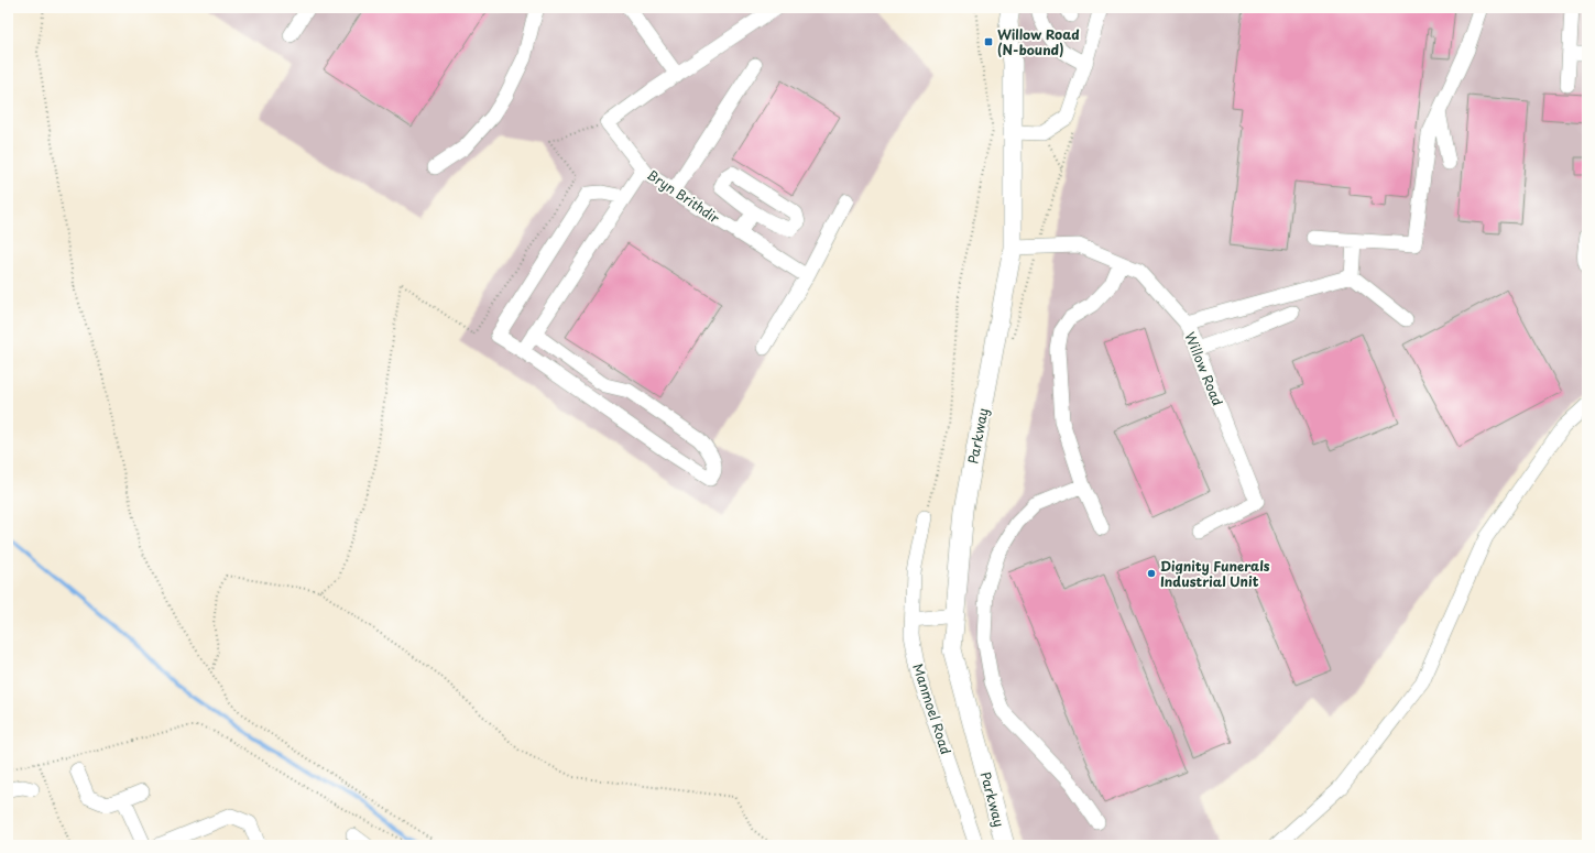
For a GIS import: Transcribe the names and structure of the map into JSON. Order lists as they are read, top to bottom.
{
  "streets": {
    "main road": ["Parkway"],
    "street": ["Bryn Brithdir", "Willow Road", "Manmoel Road"]
  },
  "crossings": [
    ["Willow Road", "Parkway"]
  ],
  "places": {
    "transit": ["Willow Road (N-bound)"],
    "other": ["Dignity Funerals Industrial Unit"]
  }
}
